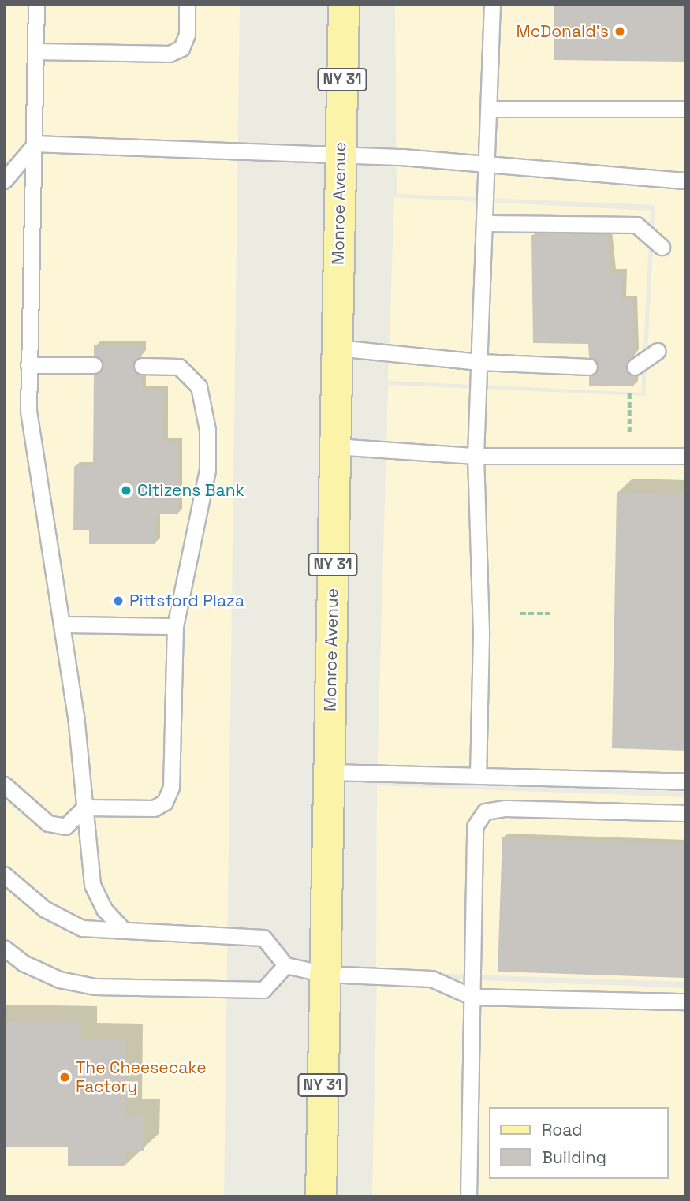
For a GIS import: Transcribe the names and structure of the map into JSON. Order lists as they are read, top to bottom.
{
  "streets": {
    "main road": ["NY 31", "Monroe Avenue"]
  },
  "places": [
    "McDonald's",
    "Citizens Bank",
    "Pittsford Plaza",
    "The Cheesecake Factory"
  ],
  "legend": ["Road", "Building"]
}
